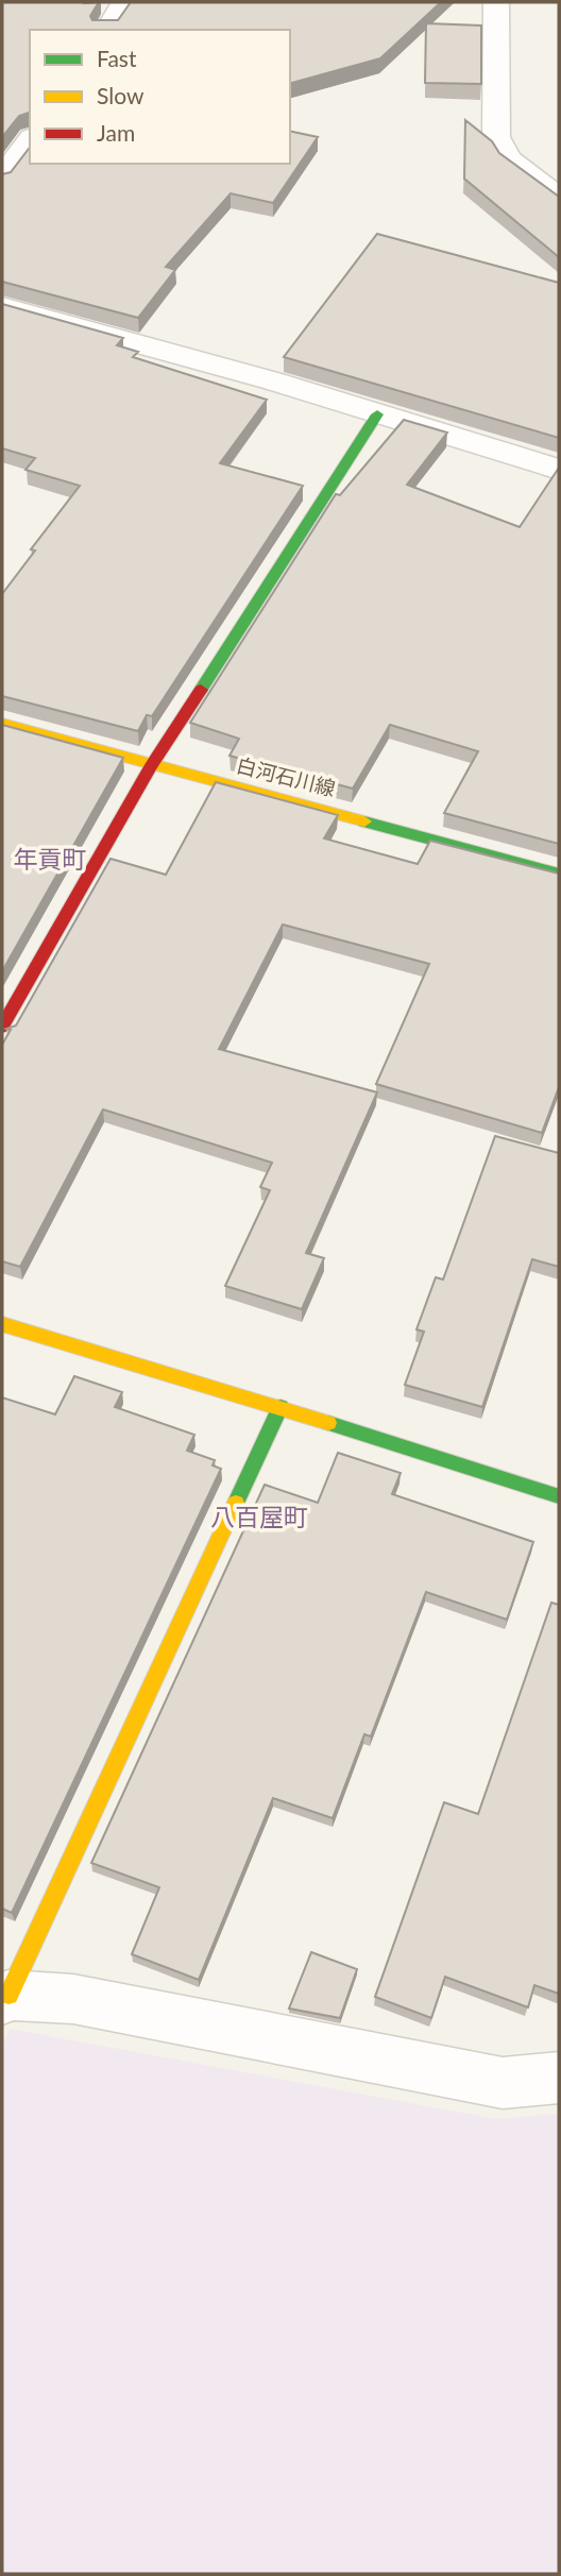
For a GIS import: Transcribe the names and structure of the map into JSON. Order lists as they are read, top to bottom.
{
  "streets": {
    "street": ["白河石川線"]
  },
  "districts": ["年貢町", "八百屋町"],
  "legend": ["Fast", "Slow", "Jam"]
}
